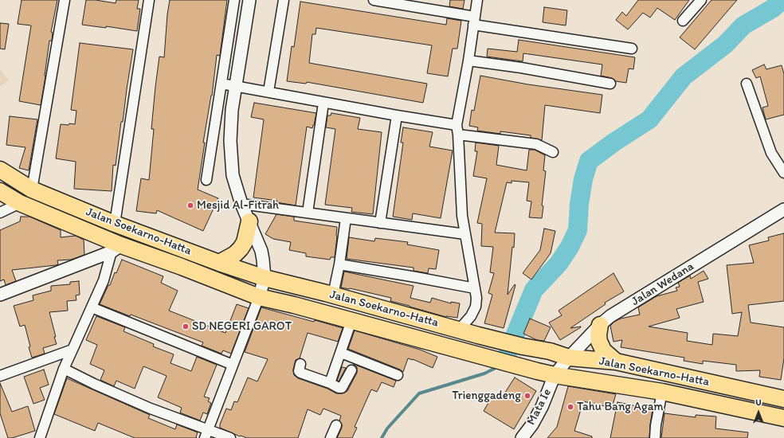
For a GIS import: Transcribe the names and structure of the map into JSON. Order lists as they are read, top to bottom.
{
  "streets": {
    "highway": ["Jalan Soekarno-Hatta"],
    "street": ["Jalan Wedana", "Mata Ie"]
  },
  "crossings": [
    ["Jalan Soekarno-Hatta", "Jalan Wedana"],
    ["Jalan Soekarno-Hatta", "Mata Ie"],
    ["Jalan Wedana", "Mata Ie"]
  ],
  "places": [
    "Mesjid Al-Fitrah",
    "SD NEGERI GAROT",
    "Trienggadeng",
    "Tahu Bang Agam"
  ],
  "north": "top"
}
